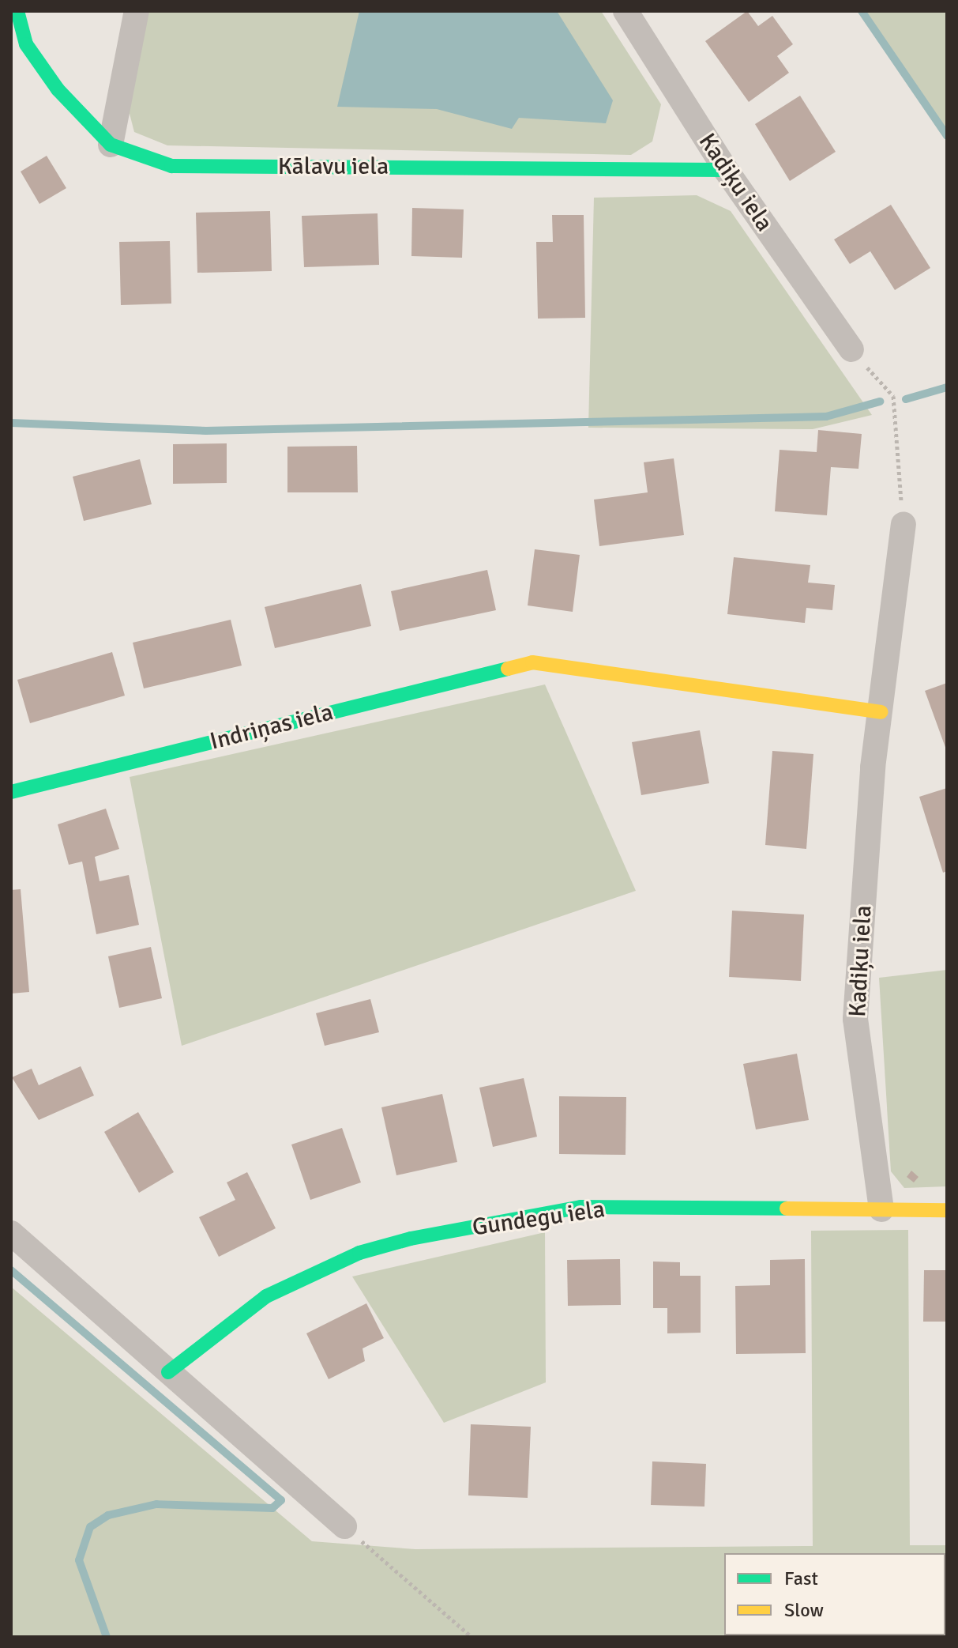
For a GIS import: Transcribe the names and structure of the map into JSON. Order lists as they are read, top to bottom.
{
  "streets": {
    "street": [
      "Kālavu iela",
      "Kadiķu iela",
      "Indriņas iela",
      "Gundegu iela"
    ]
  },
  "crossings": [
    ["Kālavu iela", "Kadiķu iela"],
    ["Kadiķu iela", "Indriņas iela"],
    ["Kadiķu iela", "Gundegu iela"]
  ],
  "legend": ["Fast", "Slow"]
}
